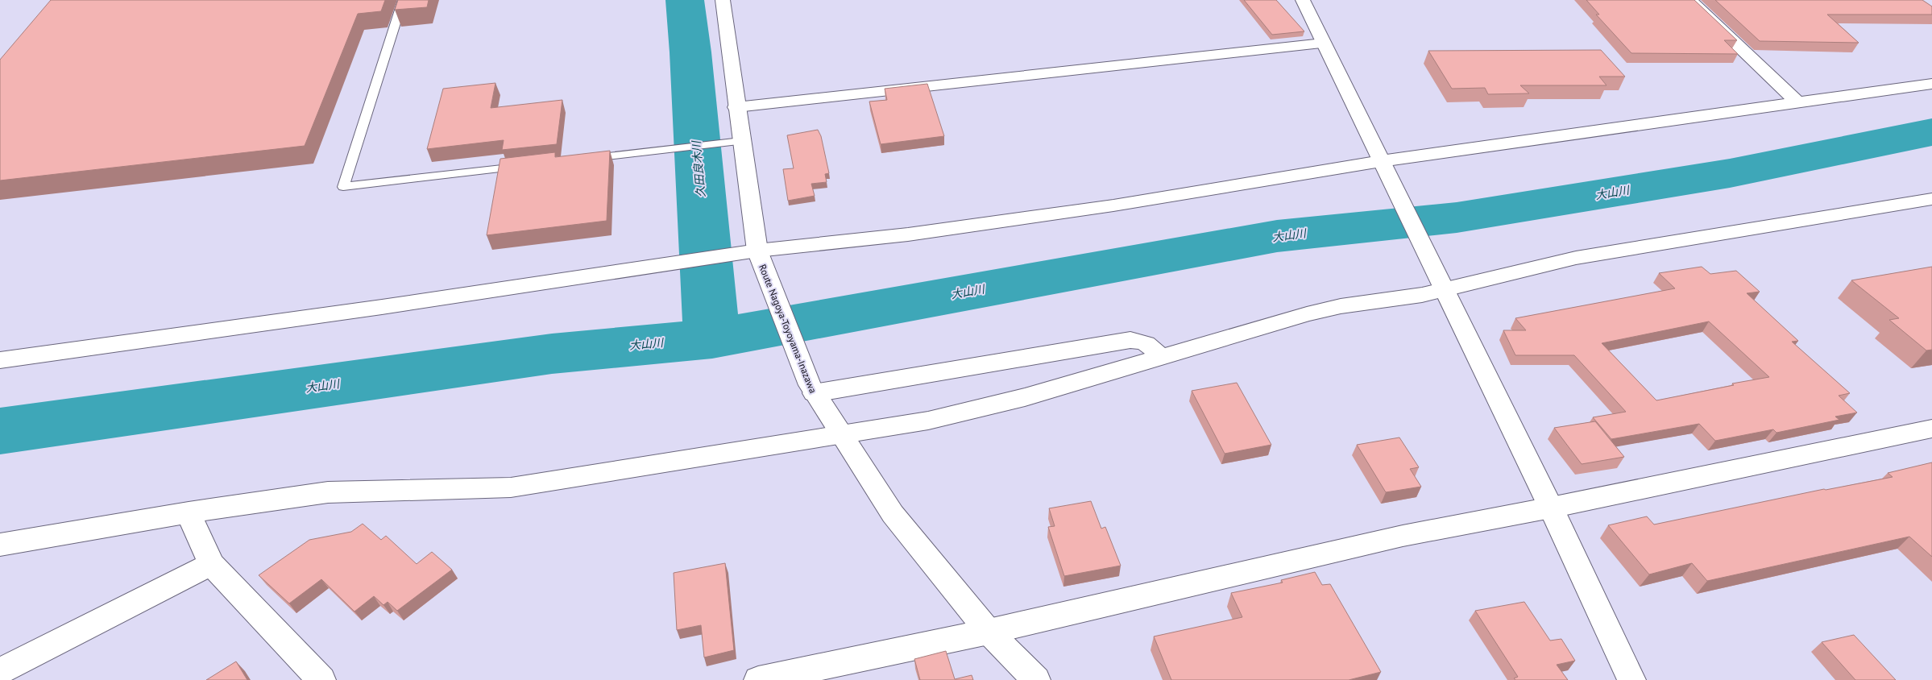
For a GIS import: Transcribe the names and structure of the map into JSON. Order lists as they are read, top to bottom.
{
  "streets": {
    "street": ["Route Nagoya-Toyoyama-Inazawa"]
  },
  "water": ["久田良木川", "大山川"]
}
